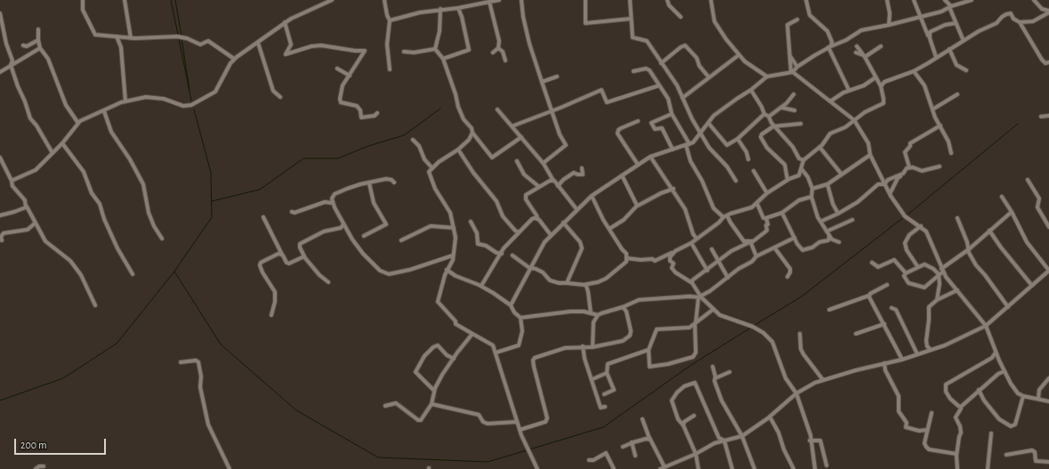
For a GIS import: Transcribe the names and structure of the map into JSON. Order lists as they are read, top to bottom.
{
  "scale_bar": "200 m"
}
